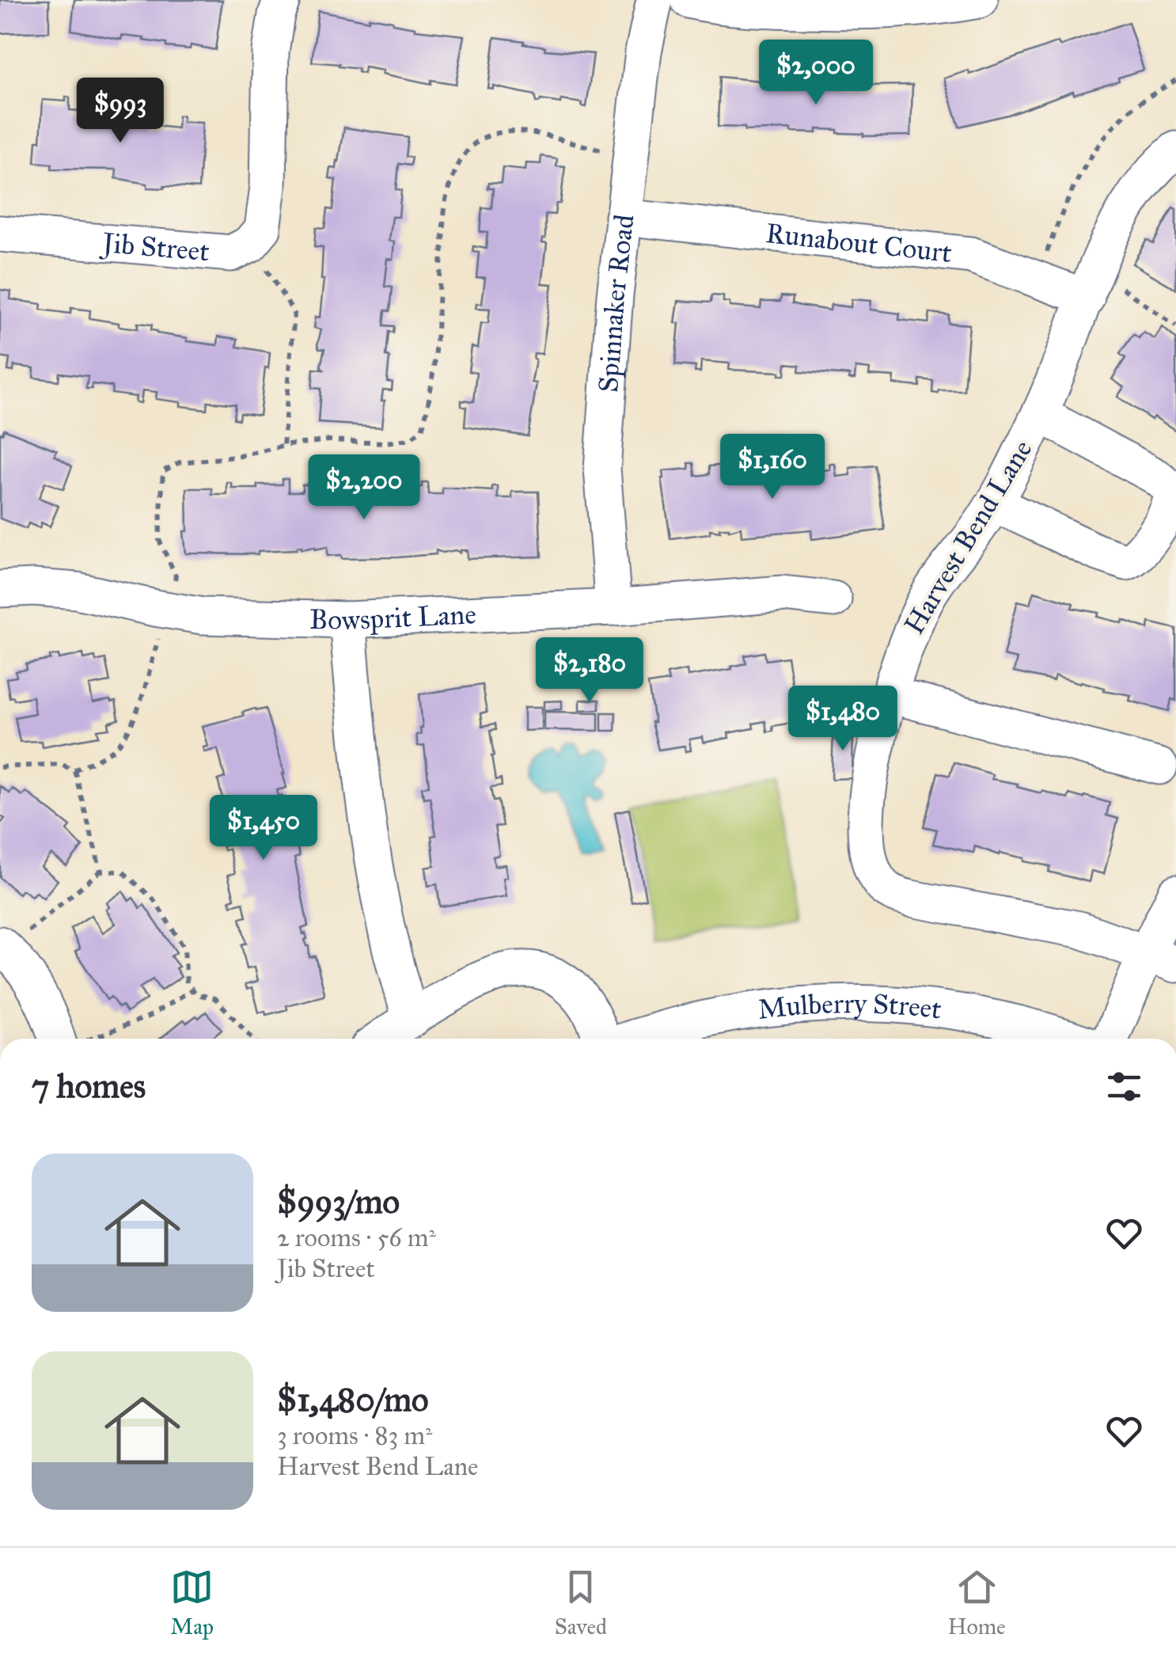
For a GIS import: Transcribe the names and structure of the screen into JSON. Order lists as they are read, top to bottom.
{
  "streets": {
    "street": [
      "Runabout Court",
      "Jib Street",
      "Spinnaker Road",
      "Harvest Bend Lane",
      "Bowsprit Lane",
      "Mulberry Street"
    ]
  },
  "crossings": [
    ["Runabout Court", "Spinnaker Road"],
    ["Runabout Court", "Harvest Bend Lane"],
    ["Spinnaker Road", "Bowsprit Lane"]
  ],
  "page": {
    "price": [
      "$2,000",
      "$993",
      "$1,160",
      "$2,200",
      "$2,180",
      "$1,480",
      "$1,450"
    ],
    "heading": "7 homes",
    "list": [
      {
        "name": "$993/mo",
        "note": "2 rooms · 56 m² · Jib Street"
      },
      {
        "name": "$1,480/mo",
        "note": "3 rooms · 83 m² · Harvest Bend Lane"
      }
    ],
    "tabs": ["Map", "Saved", "Home"]
  }
}
